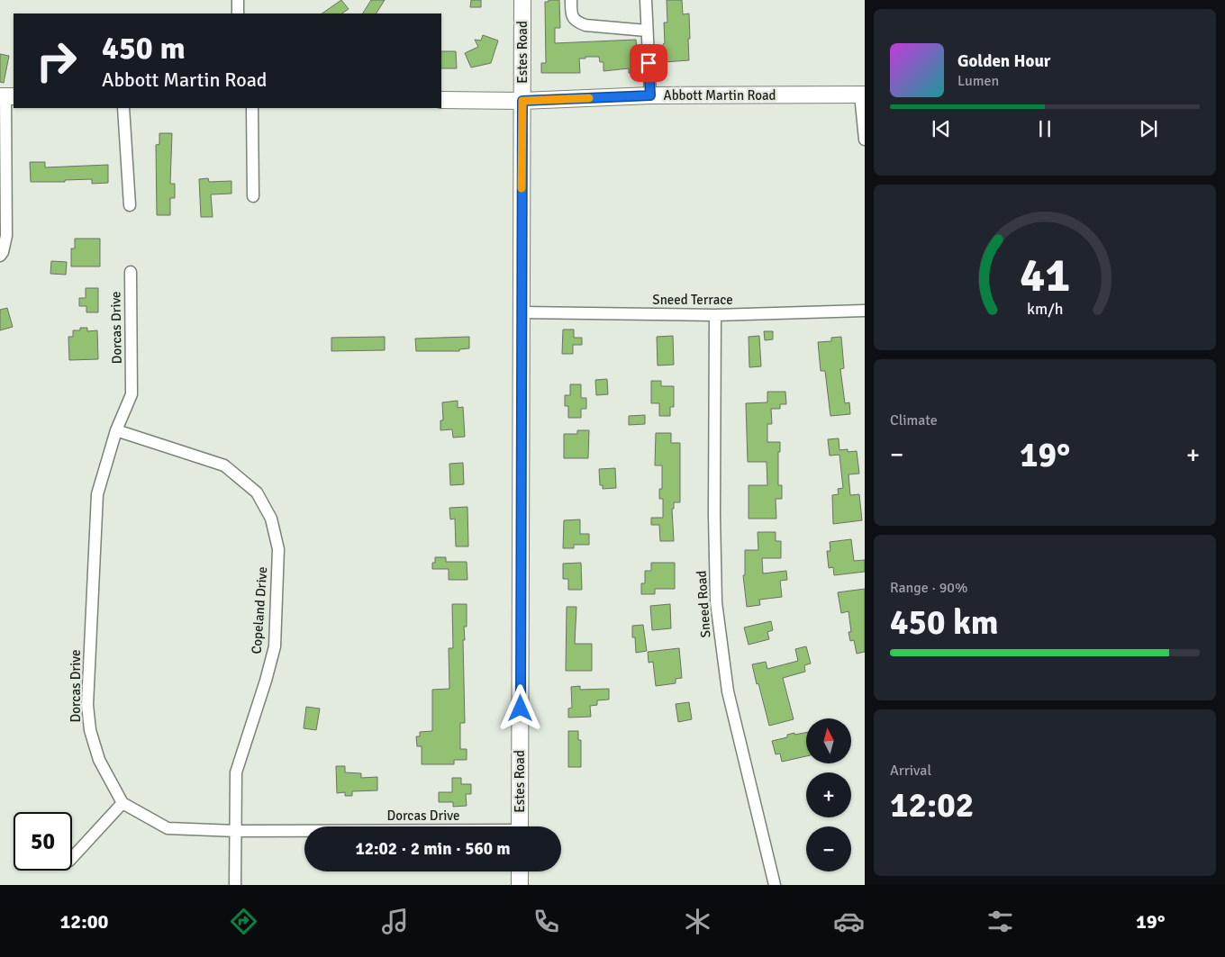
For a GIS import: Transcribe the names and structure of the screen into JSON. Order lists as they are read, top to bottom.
{
  "streets": {
    "main road": ["Estes Road", "Abbott Martin Road"],
    "street": [
      "Sneed Terrace",
      "Dorcas Drive",
      "Sneed Road",
      "Copeland Drive"
    ]
  },
  "crossings": [
    ["Estes Road", "Abbott Martin Road"],
    ["Estes Road", "Sneed Terrace"],
    ["Sneed Terrace", "Sneed Road"],
    ["Dorcas Drive", "Copeland Drive"]
  ],
  "north": "top",
  "page": {
    "turn": ["450 m", "Abbott Martin Road"],
    "song": ["Golden Hour", "Lumen"],
    "tile": [
      "Climate",
      ["Range · 90%", "450 km"],
      ["Arrival", "12:02"]
    ],
    "heat": ["−", "19°", "+"],
    "map_buttons": ["+", "−"],
    "limit": "50",
    "trip": "12:02 · 2 min · 560 m",
    "tabs": ["12:00", "19°"],
    "gauge": ["41", "km/h"]
  }
}
